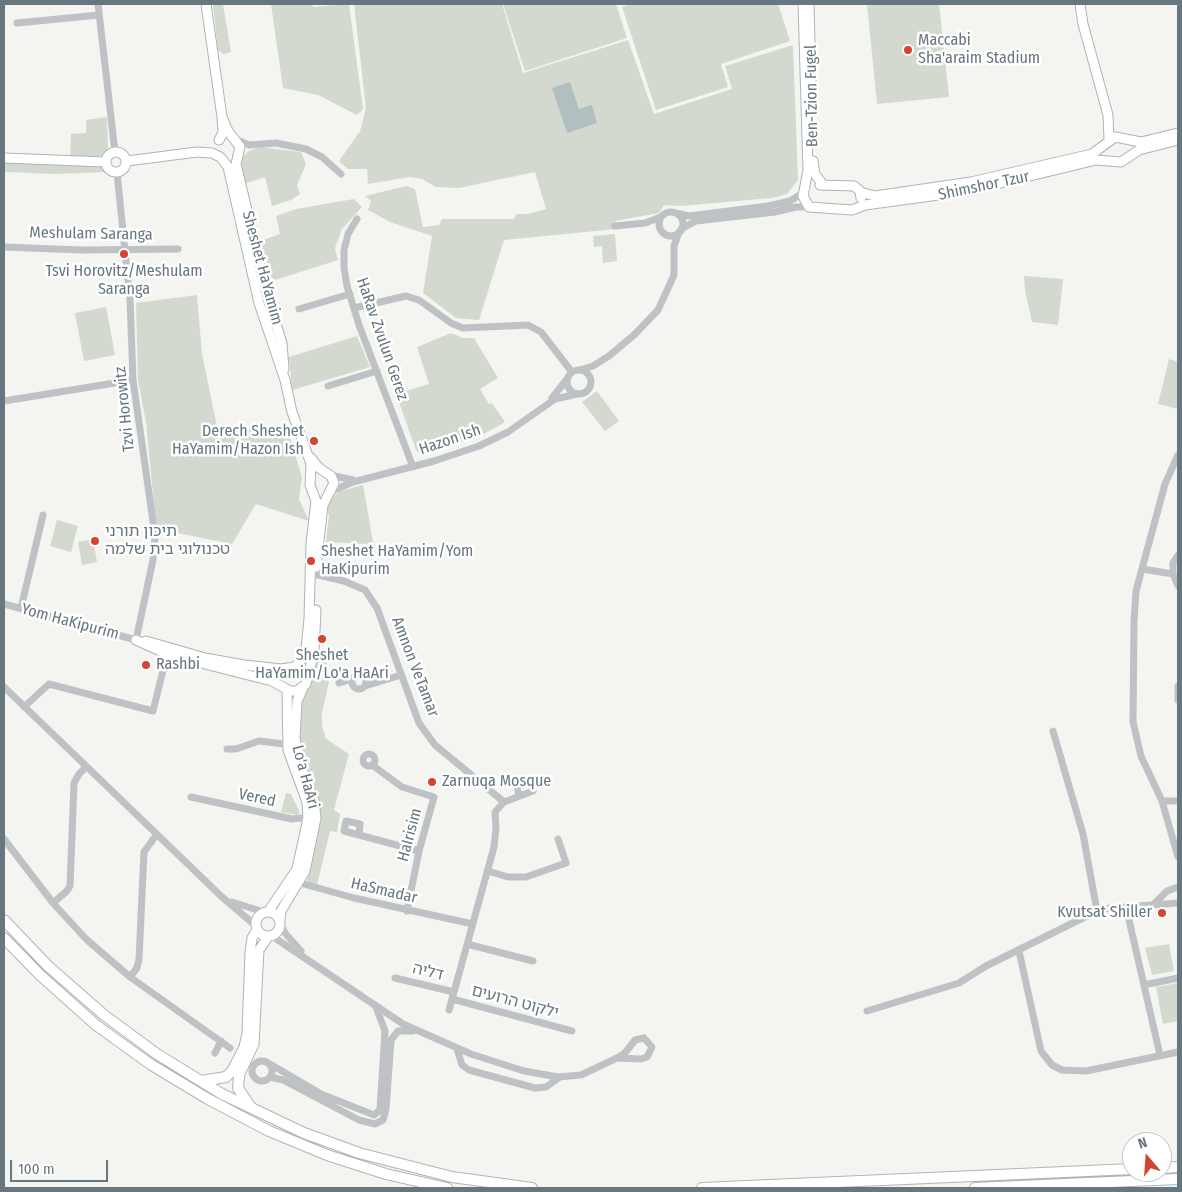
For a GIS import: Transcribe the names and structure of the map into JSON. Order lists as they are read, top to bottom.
{
  "streets": {
    "street": [
      "Ben-Tzion Fugel",
      "Shimshor Tzur",
      "Meshulam Saranga",
      "Sheshet HaYamim",
      "HaRav Zvulun Gerez",
      "Tzvi Horowitz",
      "Hazon Ish",
      "Yom HaKipurim",
      "Amnon VeTamar",
      "Lo'a HaAri",
      "Vered",
      "HaIrisim",
      "HaSmadar",
      "דליה",
      "ילקוט הרועים"
    ]
  },
  "crossings": [
    ["Ben-Tzion Fugel", "Shimshor Tzur"],
    ["Meshulam Saranga", "Tzvi Horowitz"],
    ["Sheshet HaYamim", "Hazon Ish"],
    ["HaRav Zvulun Gerez", "Hazon Ish"],
    ["Tzvi Horowitz", "Yom HaKipurim"],
    ["Yom HaKipurim", "Lo'a HaAri"],
    ["Lo'a HaAri", "Vered"],
    ["Lo'a HaAri", "HaSmadar"],
    ["HaIrisim", "HaSmadar"],
    ["דליה", "ילקוט הרועים"]
  ],
  "places": [
    "Maccabi Sha'araim Stadium",
    "Tsvi Horovitz/Meshulam Saranga",
    "Derech Sheshet HaYamim/Hazon Ish",
    "תיכון תורני טכנולוגי בית שלמה",
    "Sheshet HaYamim/Yom HaKipurim",
    "Sheshet HaYamim/Lo'a HaAri",
    "Rashbi",
    "Zarnuqa Mosque",
    "Kvutsat Shiller"
  ],
  "scale_bar": "100 m",
  "north": "top"
}
